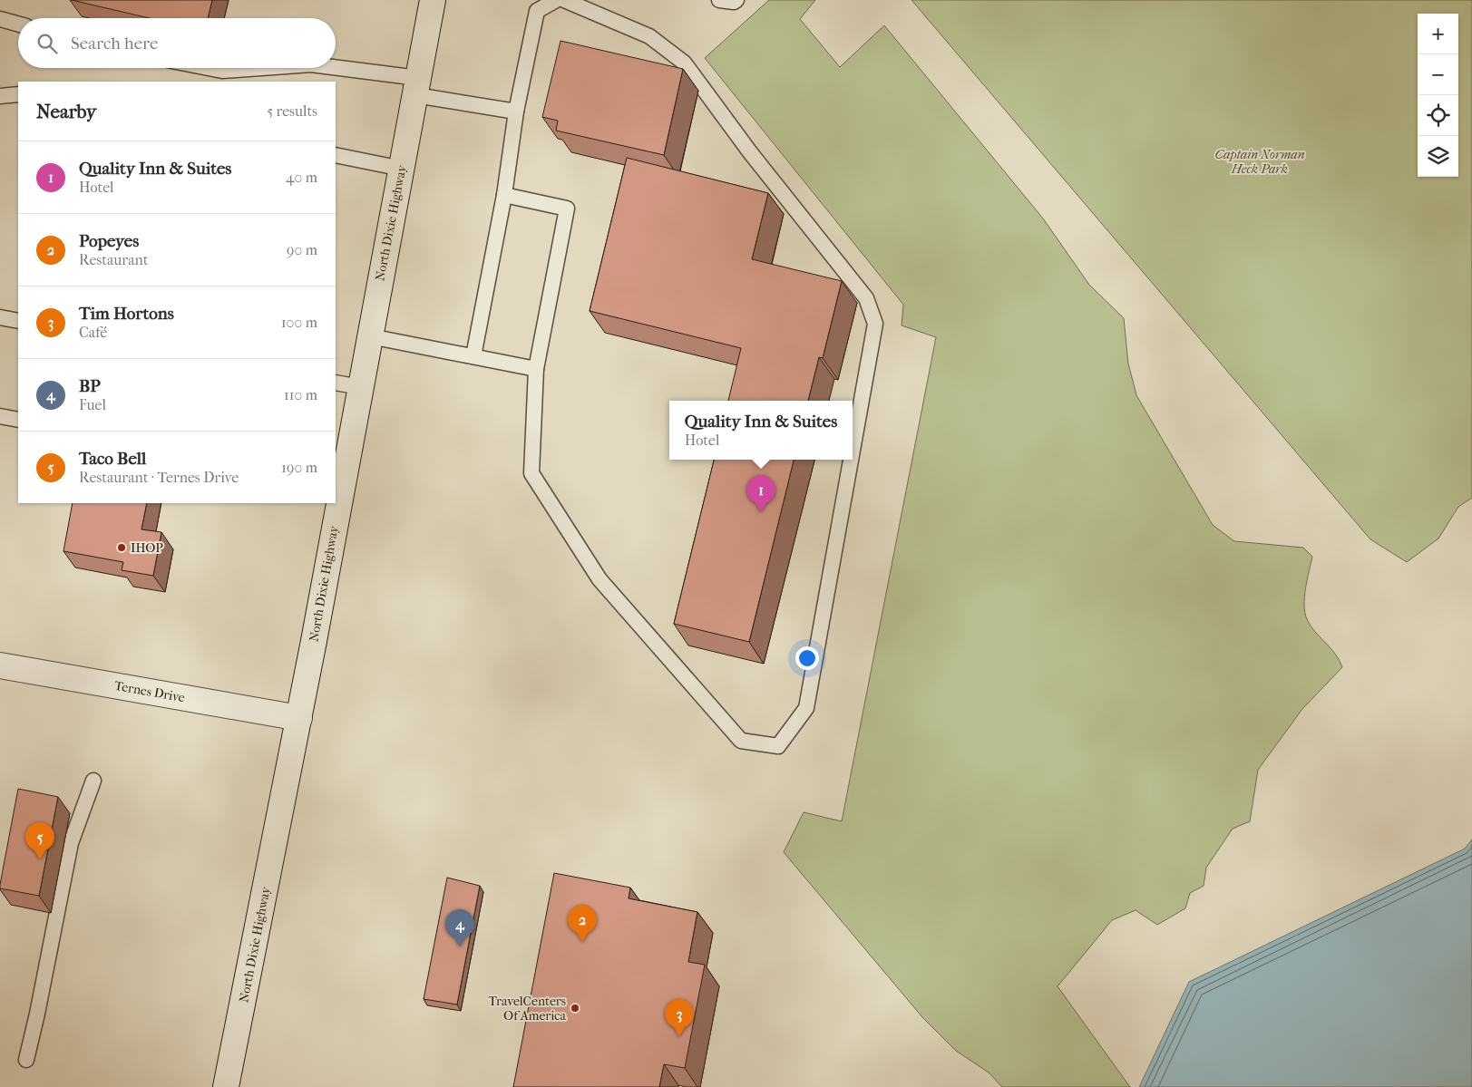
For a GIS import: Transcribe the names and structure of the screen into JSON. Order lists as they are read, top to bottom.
{
  "streets": {
    "main road": ["North Dixie Highway", "Ternes Drive"]
  },
  "crossings": [
    ["North Dixie Highway", "Ternes Drive"]
  ],
  "parks": ["Captain Norman Heck Park"],
  "places": ["IHOP", "TravelCenters Of America"],
  "page": {
    "map_buttons": ["+", "−"],
    "search": "Search here",
    "heading": ["Nearby", "5 results"],
    "list": [
      {
        "mark": "1",
        "name": "Quality Inn & Suites",
        "note": "Hotel",
        "value": "40 m"
      },
      {
        "mark": "2",
        "name": "Popeyes",
        "note": "Restaurant",
        "value": "90 m"
      },
      {
        "mark": "3",
        "name": "Tim Hortons",
        "note": "Café",
        "value": "100 m"
      },
      {
        "mark": "4",
        "name": "BP",
        "note": "Fuel",
        "value": "110 m"
      },
      {
        "mark": "5",
        "name": "Taco Bell",
        "note": "Restaurant · Ternes Drive",
        "value": "190 m"
      }
    ],
    "popup": ["Quality Inn & Suites", "Hotel"],
    "pins": [
      "1",
      "5",
      "2",
      "4",
      "3"
    ]
  }
}
